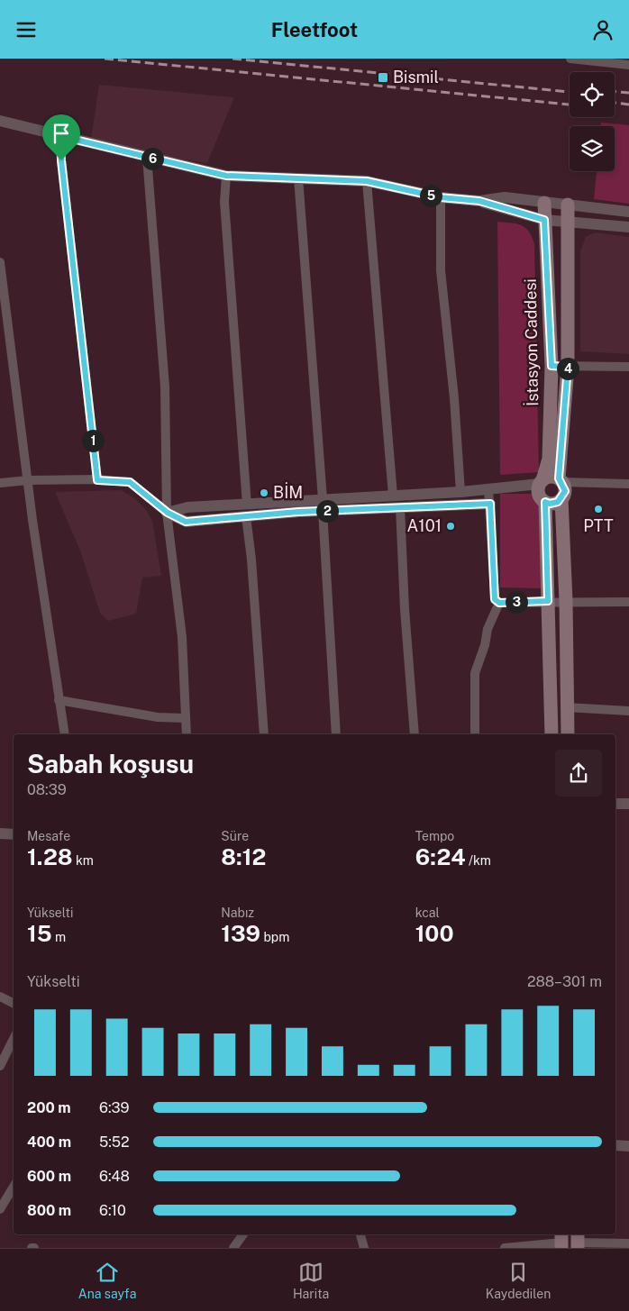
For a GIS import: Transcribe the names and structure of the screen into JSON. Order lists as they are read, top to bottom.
{
  "streets": {
    "main road": ["İstasyon Caddesi"]
  },
  "places": {
    "transit": ["Bismil"],
    "other": ["BİM", "PTT", "A101"]
  },
  "page": {
    "header": "Fleetfoot",
    "pins": [
      "6",
      "5",
      "4",
      "1",
      "2",
      "3"
    ],
    "heading": ["Sabah koşusu", "08:39"],
    "stats": [
      ["Mesafe", "1.28 km"],
      ["Süre", "8:12"],
      ["Tempo", "6:24 /km"],
      ["Yükselti", "15 m"],
      ["Nabız", "139 bpm"],
      ["kcal", "100"]
    ],
    "chart": ["Yükselti", "288–301 m"],
    "list": [
      {
        "name": "200 m",
        "note": "6:39"
      },
      {
        "name": "400 m",
        "note": "5:52"
      },
      {
        "name": "600 m",
        "note": "6:48"
      },
      {
        "name": "800 m",
        "note": "6:10"
      }
    ],
    "tabs": ["Ana sayfa", "Harita", "Kaydedilen"]
  }
}
